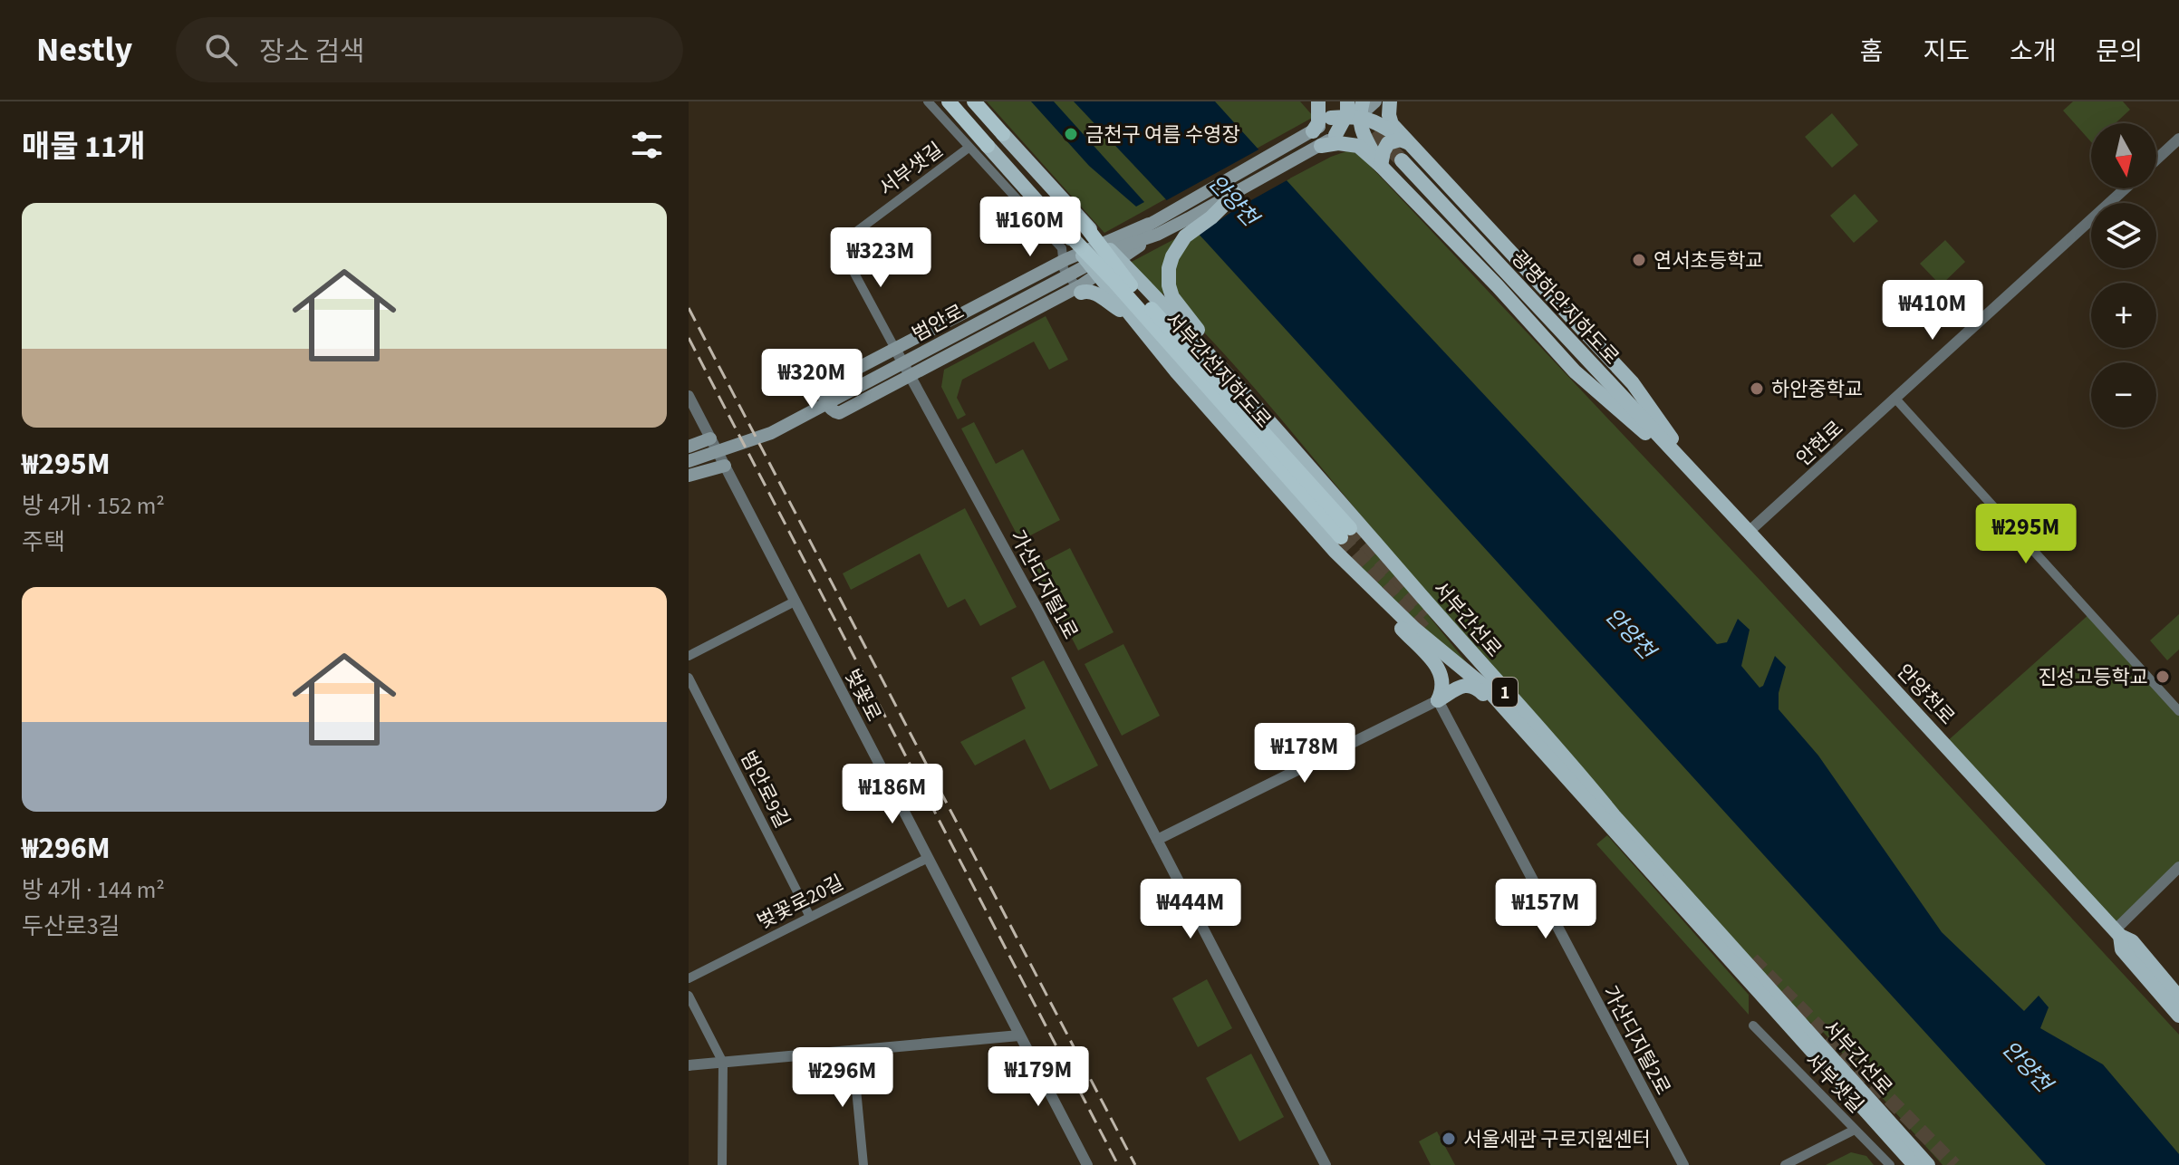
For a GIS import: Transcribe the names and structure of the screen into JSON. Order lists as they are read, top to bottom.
{
  "streets": {
    "highway": ["서부간선지하도로", "1"],
    "main road": [
      "광명하안지하도로",
      "범안로",
      "서부간선로",
      "안양천로"
    ],
    "street": [
      "서부샛길",
      "안현로",
      "가산디지털1로",
      "벚꽃로",
      "범안로9길",
      "벚꽃로20길",
      "가산디지털2로"
    ]
  },
  "crossings": [
    ["서부샛길", "범안로"],
    ["광명하안지하도로", "안양천로"],
    ["범안로", "가산디지털1로"],
    ["서부간선지하도로", "서부간선로"],
    ["안현로", "안양천로"],
    ["서부간선로", "1"],
    ["벚꽃로", "벚꽃로20길"],
    ["범안로9길", "벚꽃로20길"]
  ],
  "water": ["안양천"],
  "places": [
    "금천구 여름 수영장",
    "연서초등학교",
    "하안중학교",
    "진성고등학교",
    "서울세관 구로지원센터"
  ],
  "north": "bottom",
  "page": {
    "header": "Nestly",
    "search": "장소 검색",
    "nav": [
      "홈",
      "지도",
      "소개",
      "문의"
    ],
    "heading": "매물 11개",
    "map_buttons": ["+", "−"],
    "list": [
      {
        "name": "₩295M",
        "note": "방 4개 · 152 m² · 주택"
      },
      {
        "name": "₩296M",
        "note": "방 4개 · 144 m² · 두산로3길"
      }
    ],
    "price": [
      "₩160M",
      "₩323M",
      "₩410M",
      "₩320M",
      "₩295M",
      "₩178M",
      "₩186M",
      "₩444M",
      "₩157M",
      "₩179M",
      "₩296M"
    ]
  }
}
